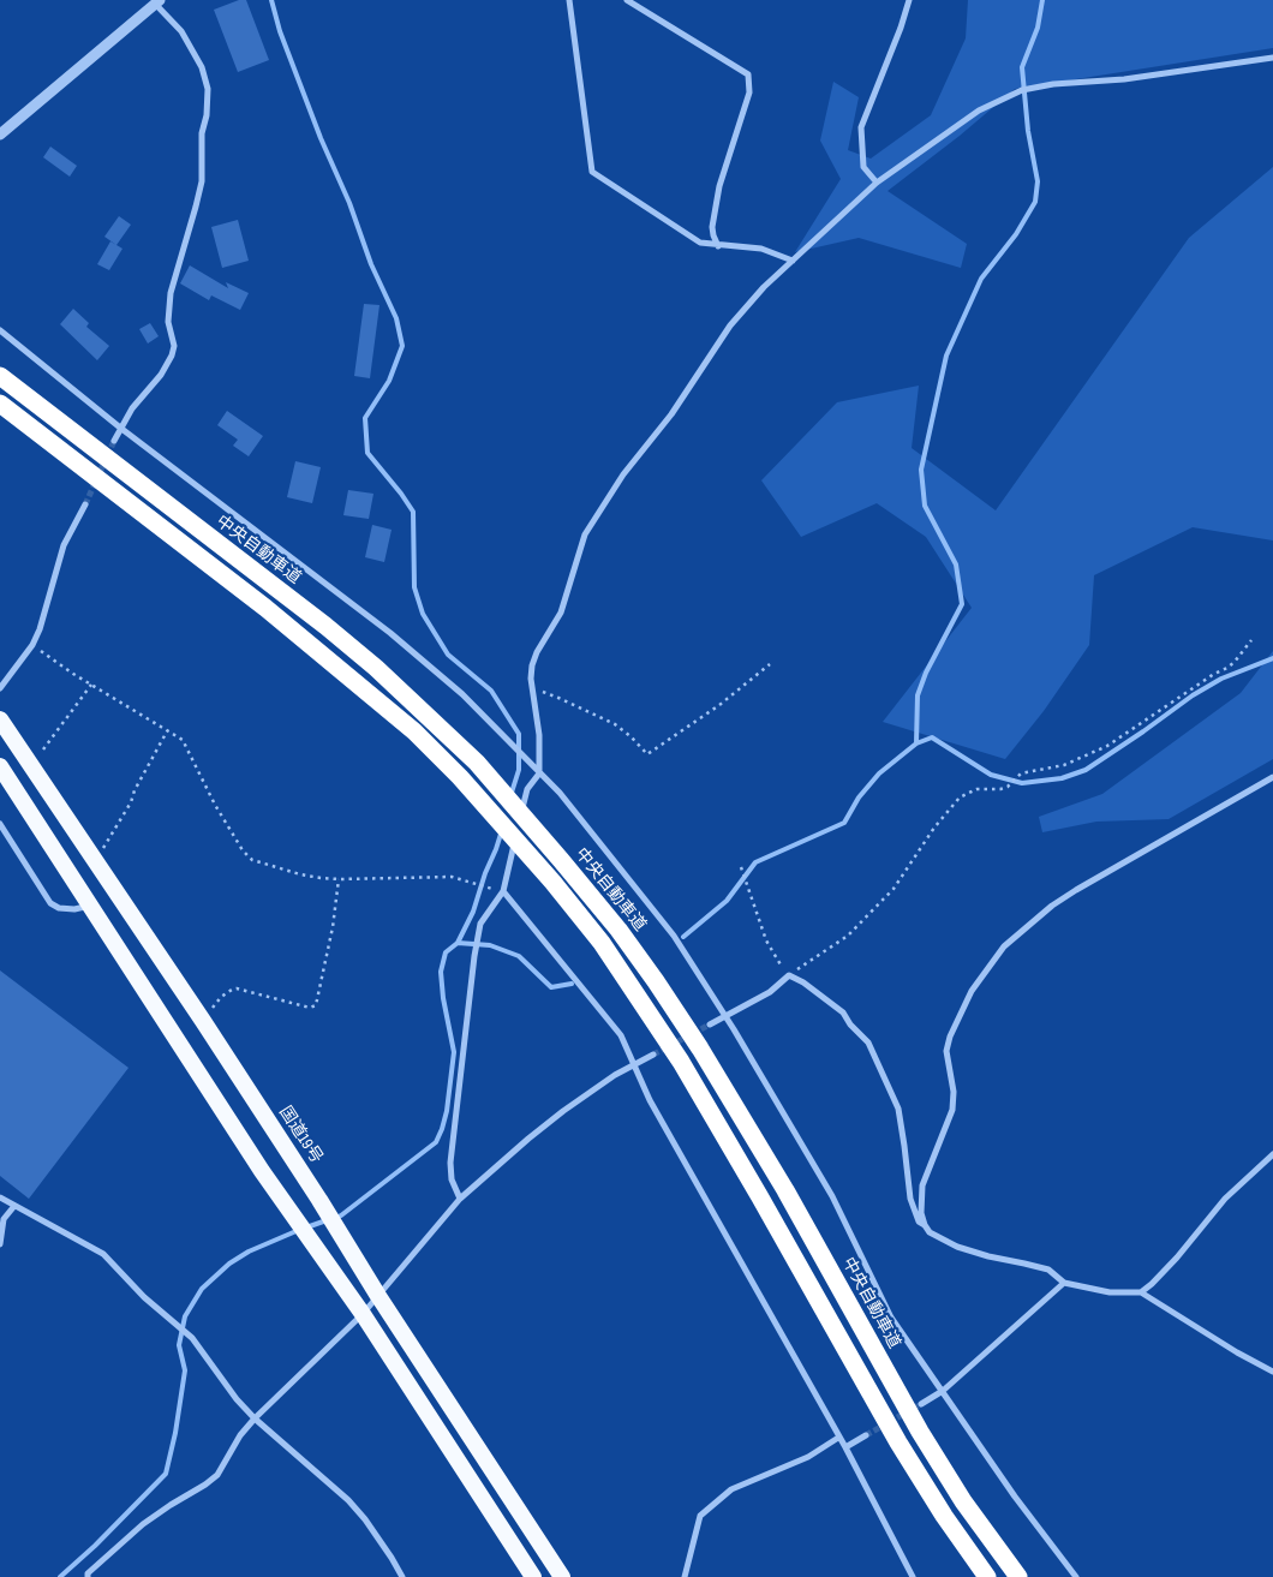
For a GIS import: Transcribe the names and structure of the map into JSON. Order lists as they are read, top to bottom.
{
  "streets": {
    "highway": ["中央自動車道", "国道19号"]
  }
}
